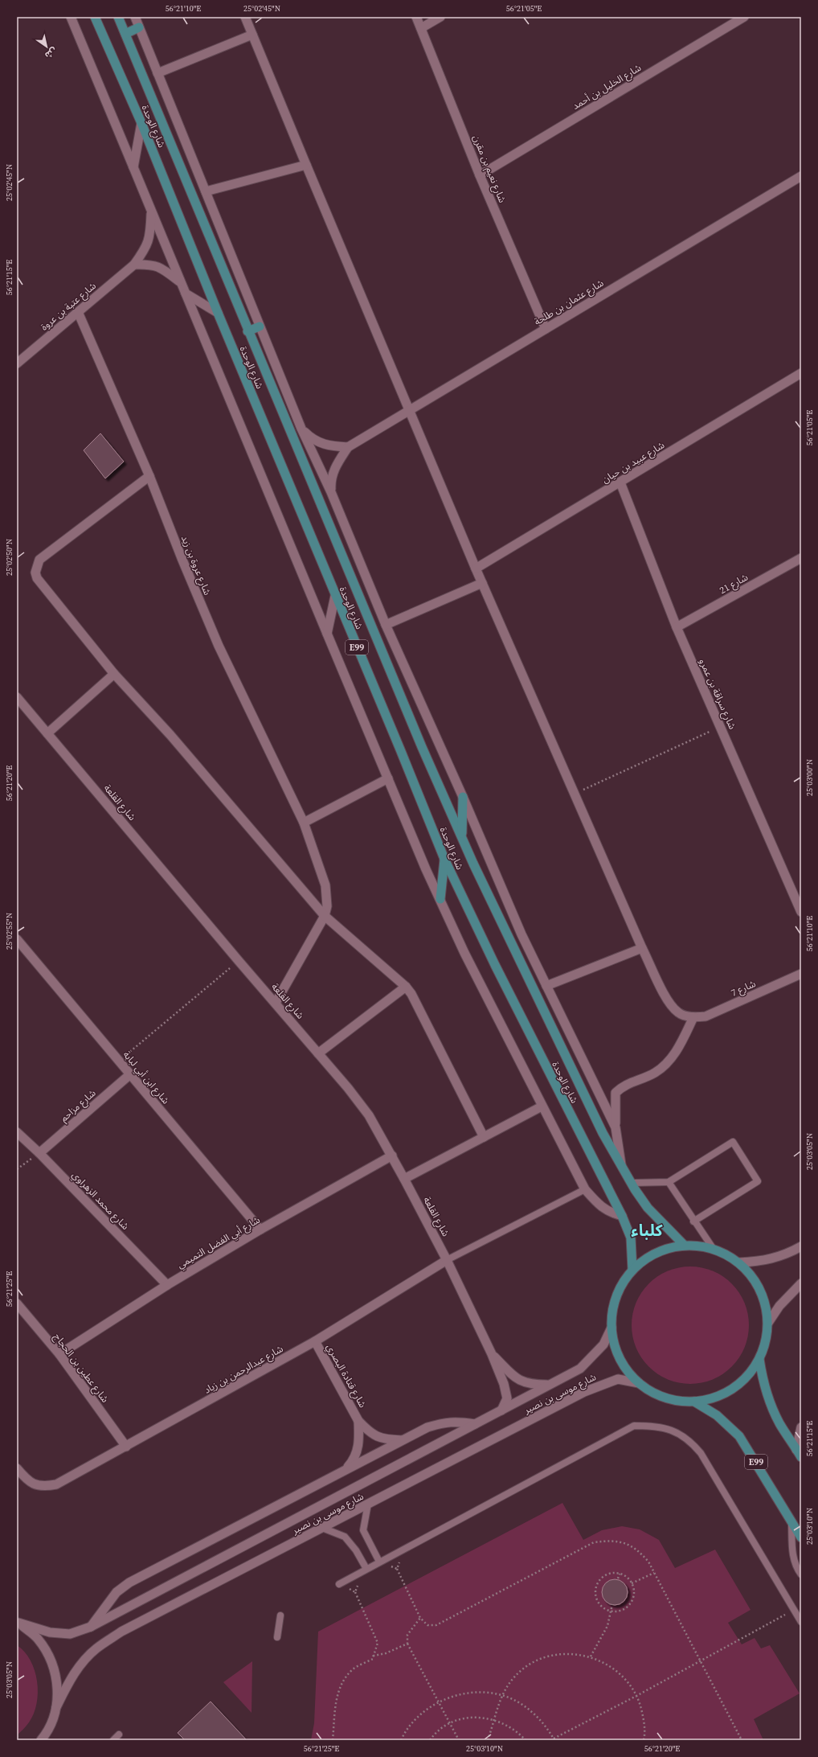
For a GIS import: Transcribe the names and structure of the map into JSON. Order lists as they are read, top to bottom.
{
  "streets": {
    "main road": ["شارع الوحدة", "E99"],
    "street": [
      "شارع الخليل بن أحمد",
      "شارع نعيم بن مقرن",
      "شارع عثمان بن طلحة",
      "شارع عتبة بن عروة",
      "شارع عبيد بن حيان",
      "شارع عروة بن زيد",
      "شارع 21",
      "شارع سراقة بن عمرو",
      "شارع القلعة",
      "شارع 7",
      "شارع ابن أبي لبابة",
      "شارع مزاحم",
      "شارع محمد الزهراوي",
      "شارع أبي الفضل التميمي",
      "شارع عطين بن الحجاج",
      "شارع عبدالرحمن بن زياد",
      "شارع قتادة البصري",
      "شارع موسى بن نصير"
    ]
  },
  "crossings": [
    ["شارع الخليل بن أحمد", "شارع نعيم بن مقرن"],
    ["شارع نعيم بن مقرن", "شارع عثمان بن طلحة"],
    ["شارع عتبة بن عروة", "شارع عروة بن زيد"],
    ["شارع عبيد بن حيان", "شارع سراقة بن عمرو"],
    ["شارع 21", "شارع سراقة بن عمرو"],
    ["شارع القلعة", "شارع أبي الفضل التميمي"],
    ["شارع القلعة", "شارع عبدالرحمن بن زياد"],
    ["شارع القلعة", "شارع موسى بن نصير"],
    ["شارع ابن أبي لبابة", "شارع مزاحم"],
    ["شارع ابن أبي لبابة", "شارع أبي الفضل التميمي"],
    ["شارع مزاحم", "شارع محمد الزهراوي"],
    ["شارع محمد الزهراوي", "شارع أبي الفضل التميمي"],
    ["شارع أبي الفضل التميمي", "شارع عطين بن الحجاج"],
    ["شارع عطين بن الحجاج", "شارع عبدالرحمن بن زياد"],
    ["شارع عبدالرحمن بن زياد", "شارع قتادة البصري"]
  ],
  "districts": ["كلباء"],
  "north": "bottom right",
  "coordinates": [
    "56°21'10\"E",
    "25°02'45\"N",
    "56°21'05\"E",
    "56°21'15\"E",
    "25°02'50\"N",
    "25°03'00\"N",
    "56°21'20\"E",
    "25°02'55\"N",
    "25°03'05\"N",
    "56°21'25\"E",
    "25°03'10\"N"
  ]
}
